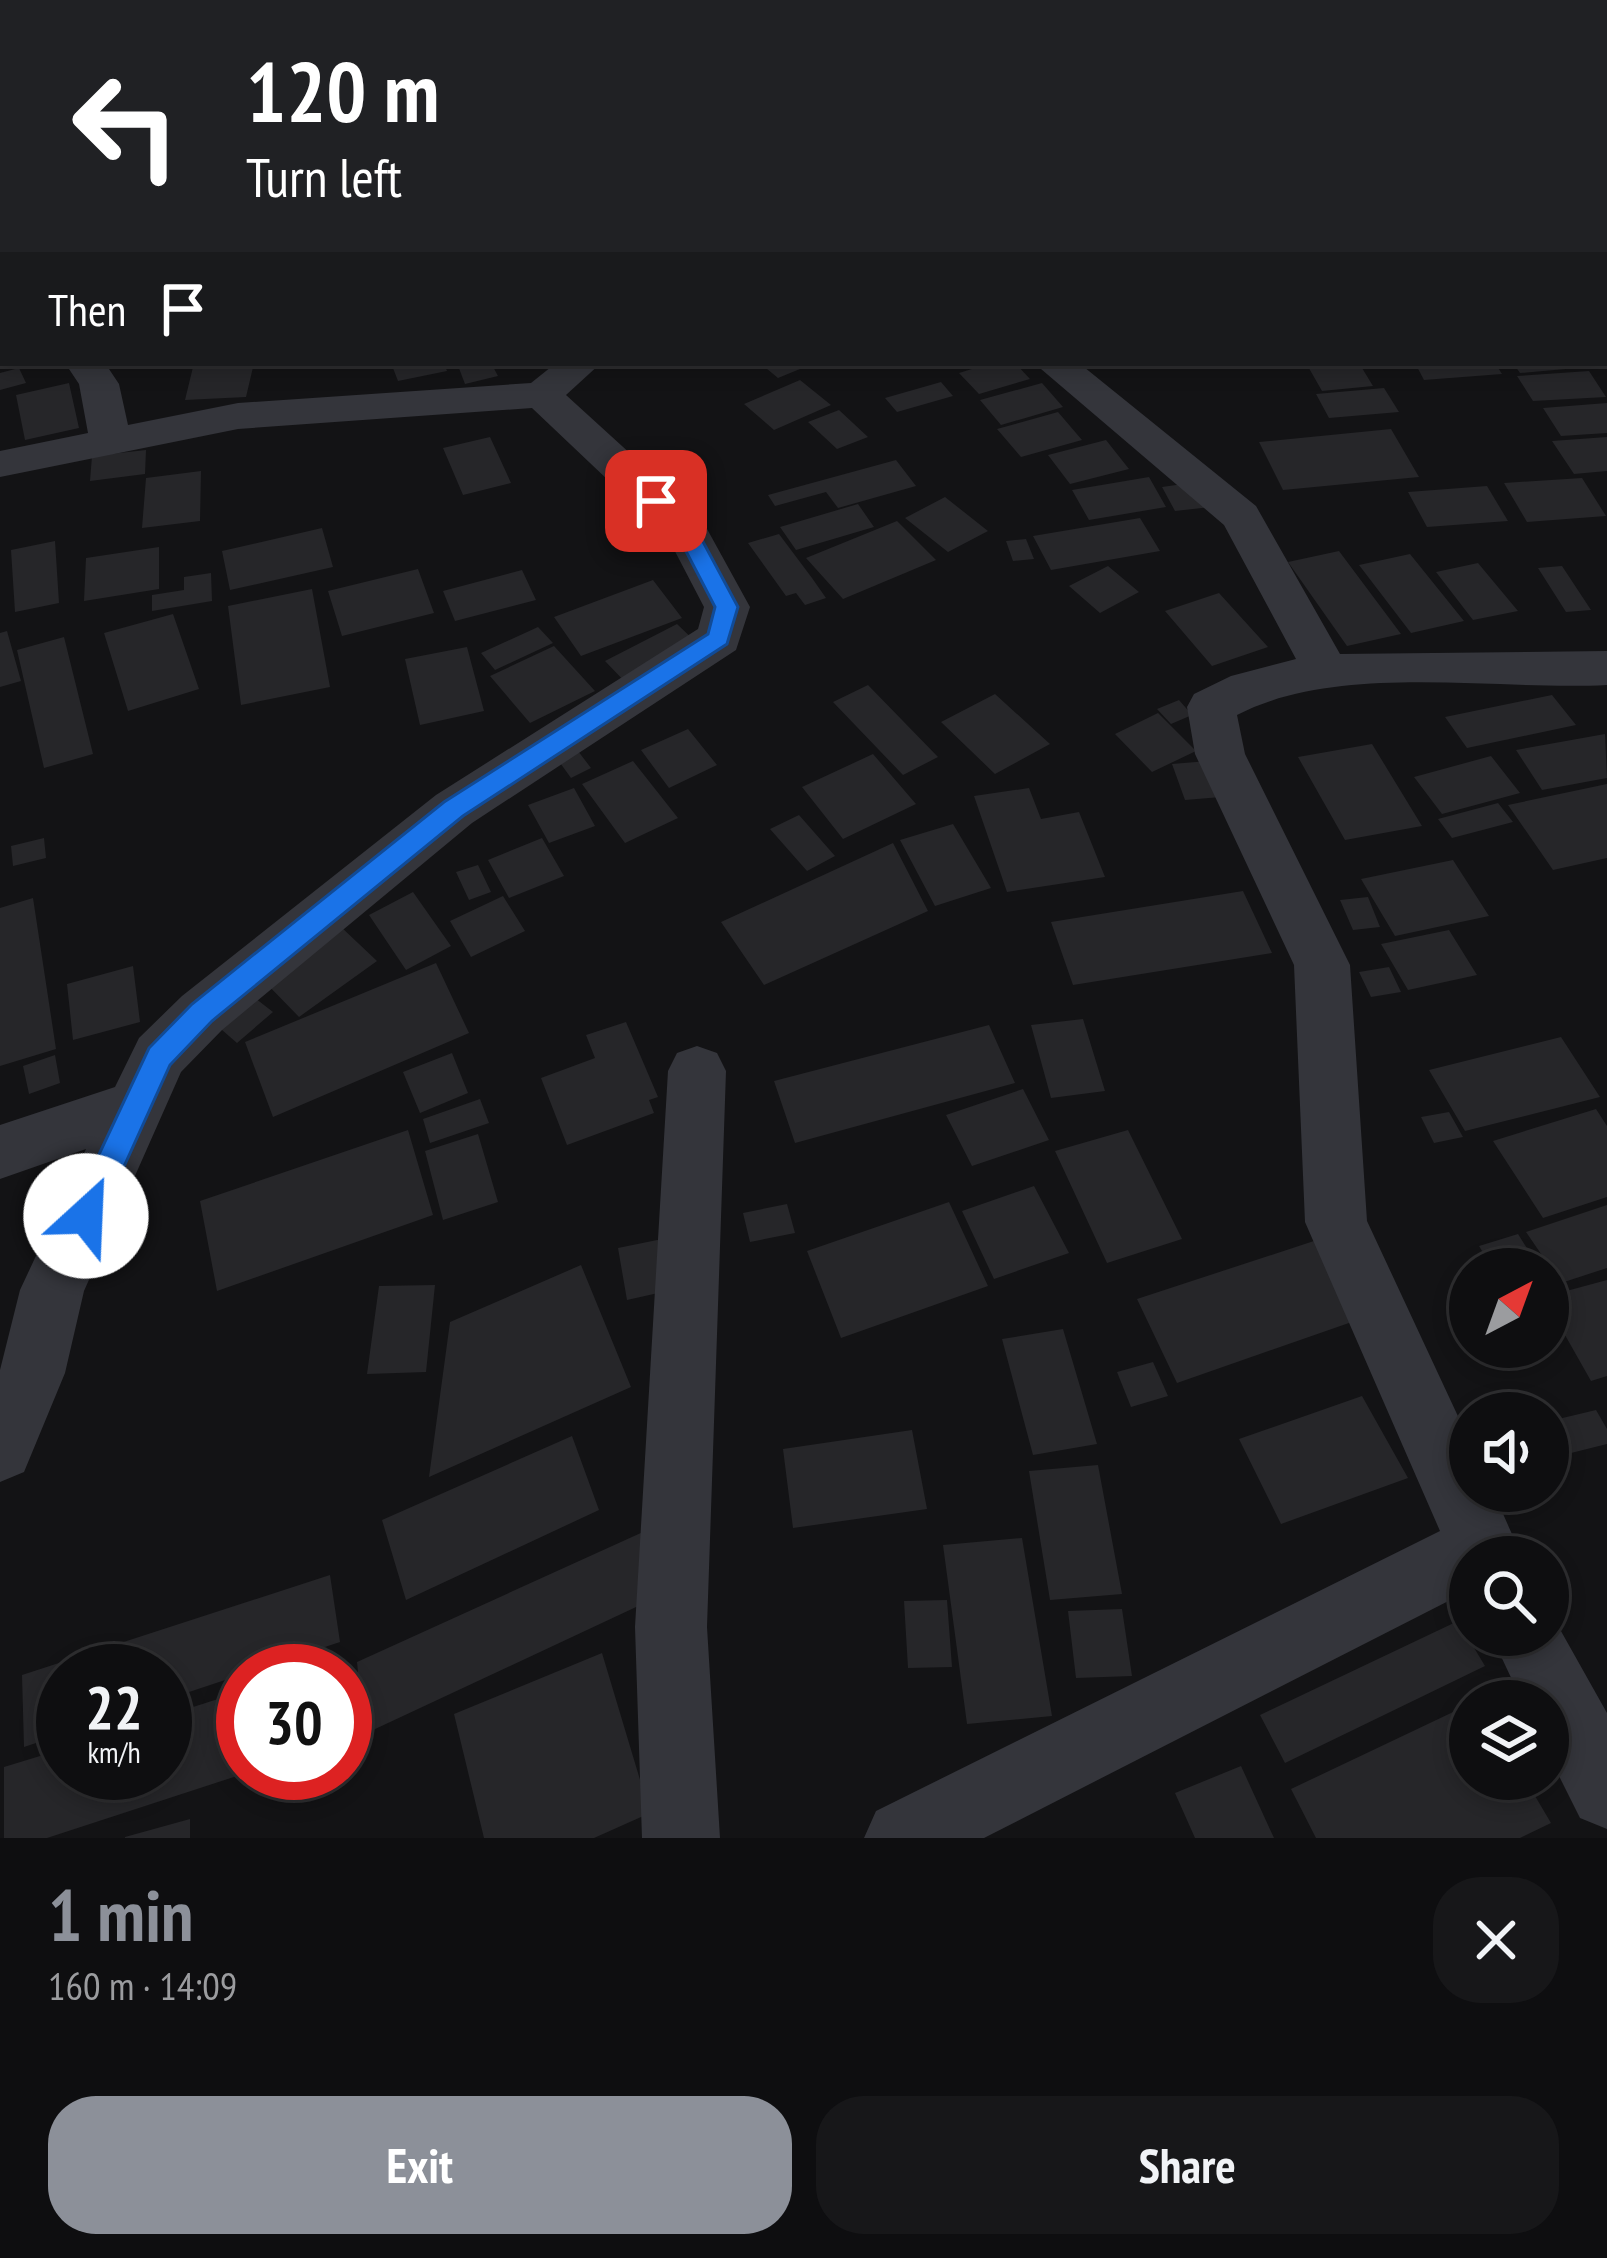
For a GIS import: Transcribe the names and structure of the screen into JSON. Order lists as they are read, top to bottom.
{
  "north": "top right",
  "page": {
    "turn": ["120 m", "Turn left"],
    "then": "Then",
    "speed": "22 km/h",
    "limit": "30",
    "heading": ["1 min", "160 m · 14:09"],
    "buttons": ["Exit", "Share"]
  }
}
